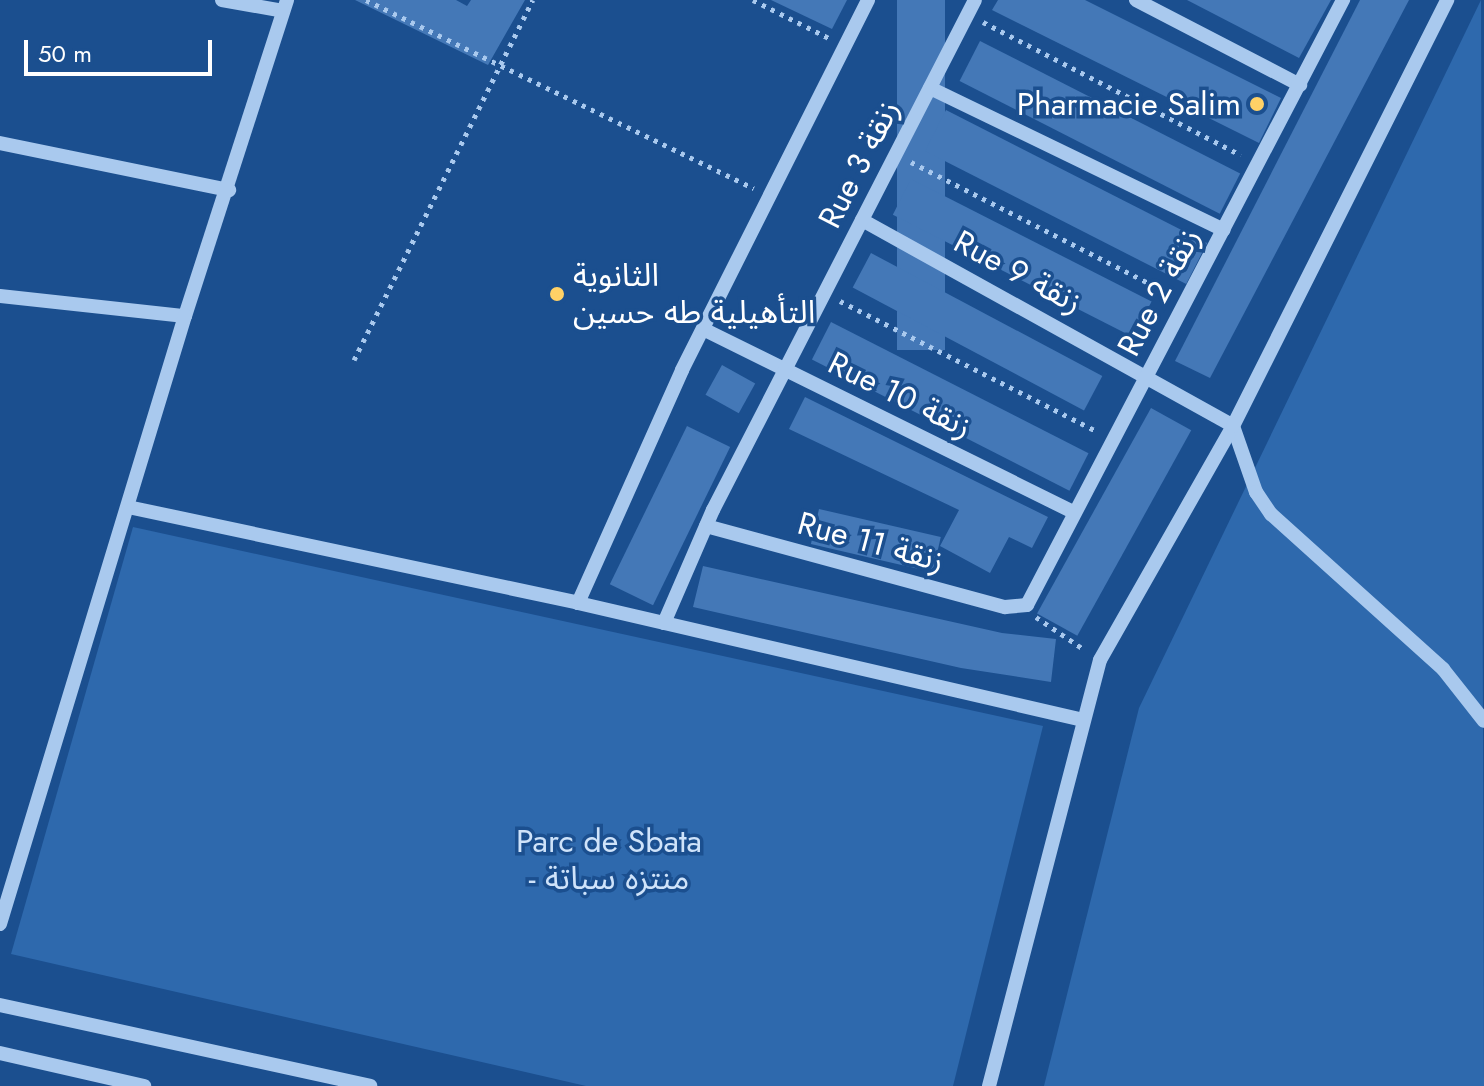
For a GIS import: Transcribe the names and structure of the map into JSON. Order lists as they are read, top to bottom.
{
  "streets": {
    "street": [
      "Rue 3 زنقة",
      "Rue 9 زنقة",
      "Rue 2 زنقة",
      "Rue 10 زنقة",
      "Rue 11 زنقة"
    ]
  },
  "crossings": [
    ["Rue 3 زنقة", "Rue 9 زنقة"],
    ["Rue 3 زنقة", "Rue 10 زنقة"],
    ["Rue 3 زنقة", "Rue 11 زنقة"],
    ["Rue 9 زنقة", "Rue 2 زنقة"],
    ["Rue 2 زنقة", "Rue 10 زنقة"],
    ["Rue 2 زنقة", "Rue 11 زنقة"]
  ],
  "parks": ["Parc de Sbata - منتزه سباتة"],
  "places": ["Pharmacie Salim", "الثانوية التأهيلية طه حسين"],
  "scale_bar": "50 m"
}
